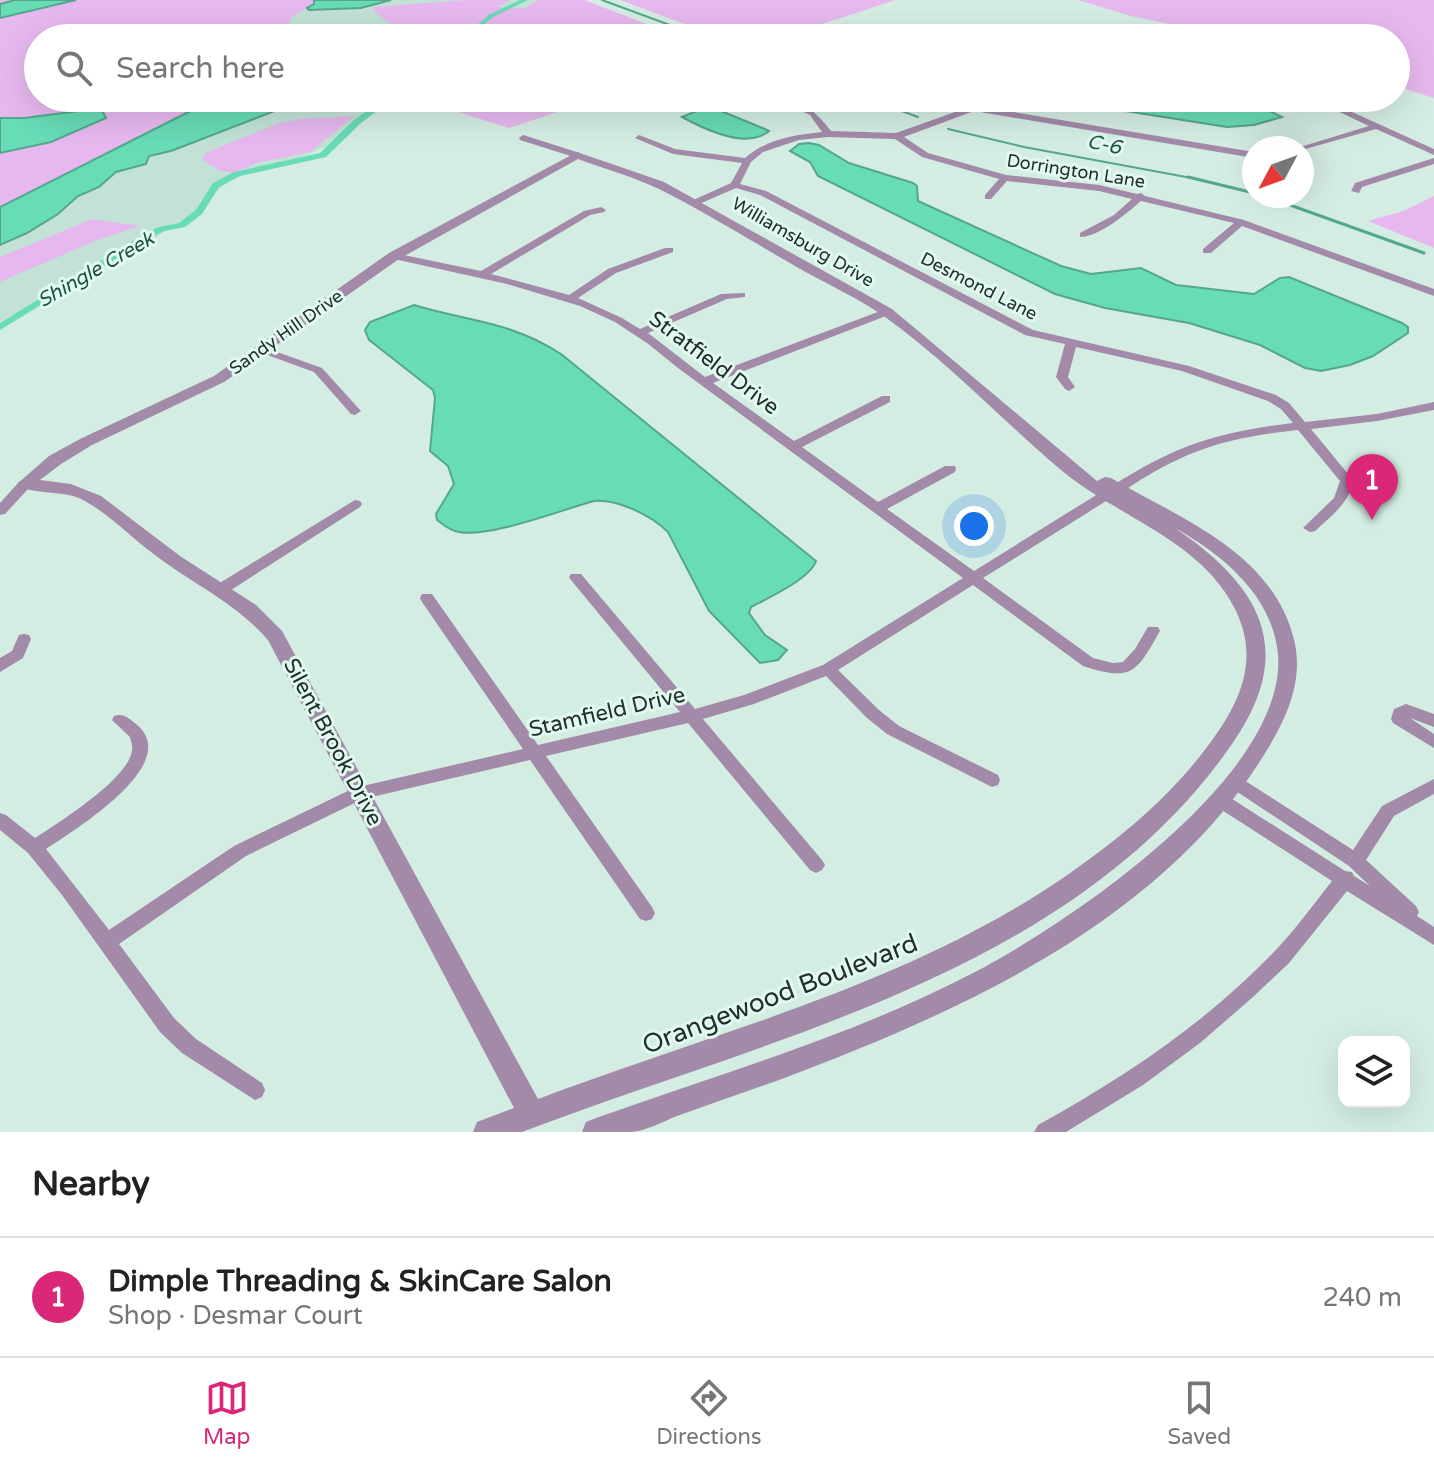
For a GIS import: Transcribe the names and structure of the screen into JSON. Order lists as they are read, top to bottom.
{
  "streets": {
    "street": [
      "Dorrington Lane",
      "Williamsburg Drive",
      "Desmond Lane",
      "Sandy Hill Drive",
      "Stratfield Drive",
      "Stamfield Drive",
      "Silent Brook Drive",
      "Orangewood Boulevard"
    ]
  },
  "crossings": [
    ["Williamsburg Drive", "Sandy Hill Drive"],
    ["Williamsburg Drive", "Stamfield Drive"],
    ["Williamsburg Drive", "Orangewood Boulevard"],
    ["Desmond Lane", "Stamfield Drive"],
    ["Sandy Hill Drive", "Stratfield Drive"],
    ["Sandy Hill Drive", "Silent Brook Drive"],
    ["Stratfield Drive", "Stamfield Drive"],
    ["Stamfield Drive", "Silent Brook Drive"],
    ["Stamfield Drive", "Orangewood Boulevard"],
    ["Silent Brook Drive", "Orangewood Boulevard"]
  ],
  "water": ["C-6", "Shingle Creek"],
  "north": "bottom left",
  "page": {
    "search": "Search here",
    "pins": "1",
    "heading": "Nearby",
    "list": [
      {
        "mark": "1",
        "name": "Dimple Threading & SkinCare Salon",
        "note": "Shop · Desmar Court",
        "value": "240 m"
      }
    ],
    "nav": ["Map", "Directions", "Saved"]
  }
}
